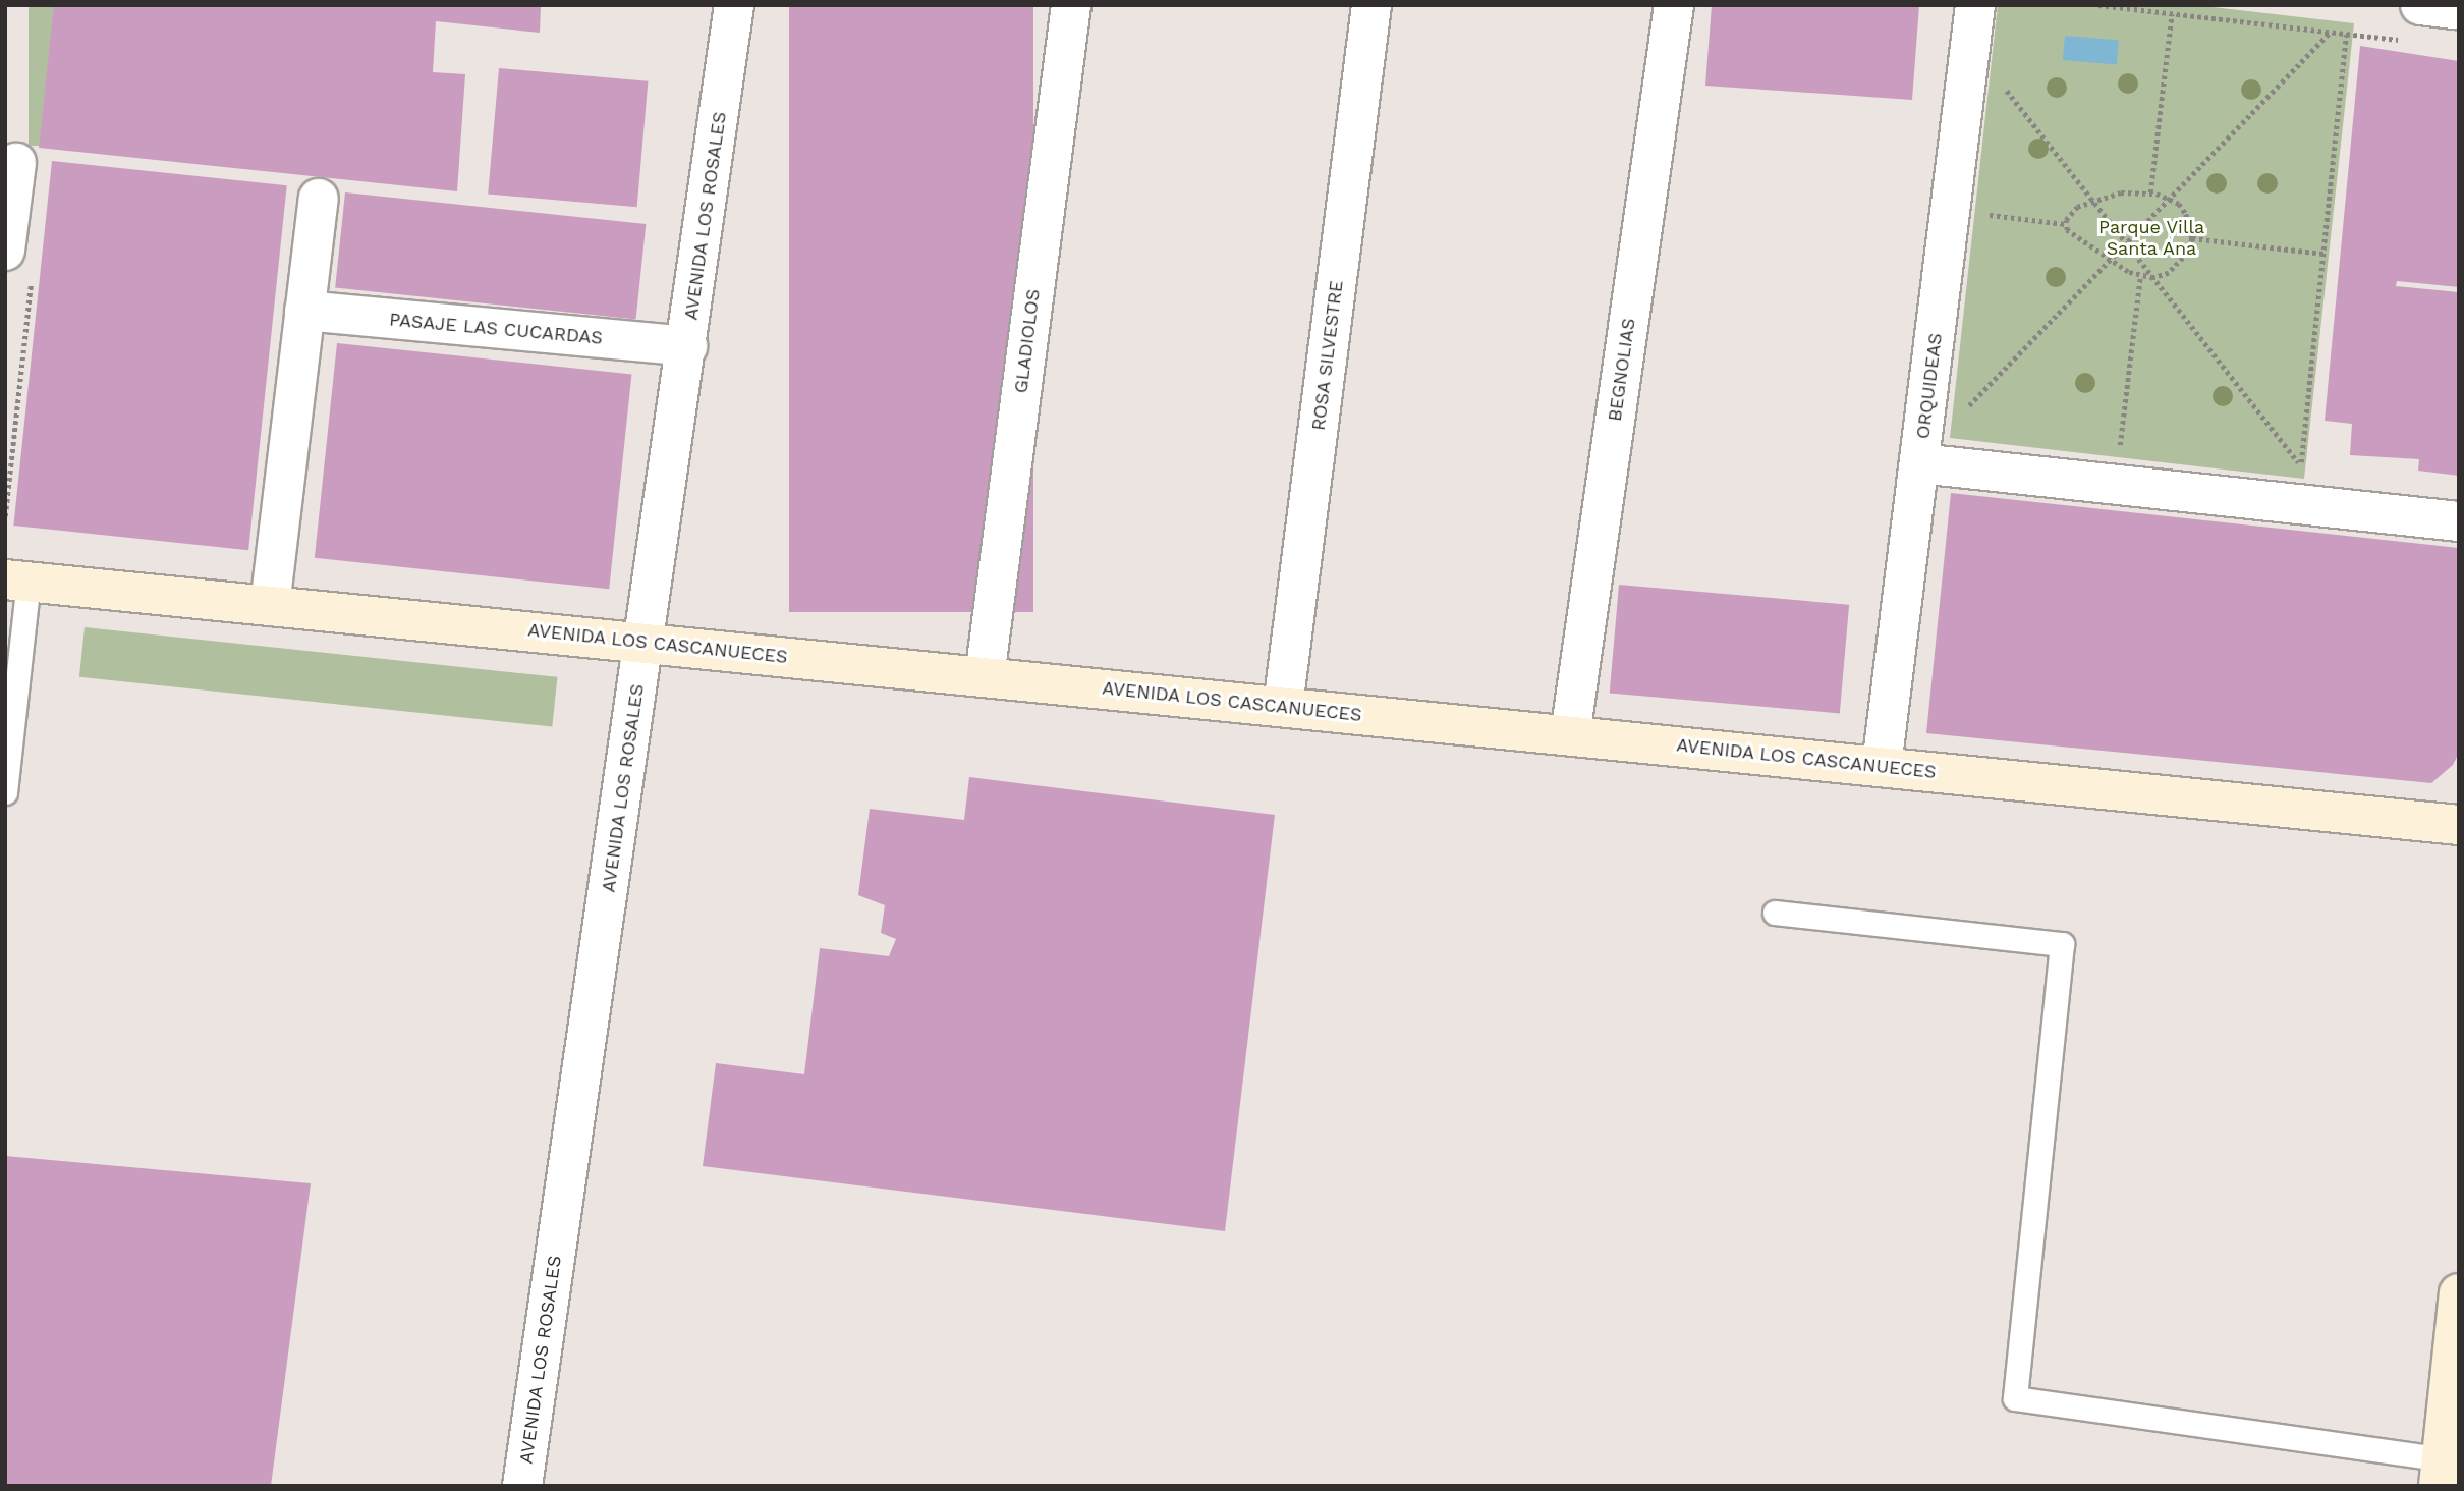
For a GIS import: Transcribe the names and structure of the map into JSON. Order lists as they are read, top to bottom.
{
  "streets": {
    "street": [
      "AVENIDA LOS ROSALES",
      "PASAJE LAS CUCARDAS",
      "GLADIOLOS",
      "ROSA SILVESTRE",
      "BEGNOLIAS",
      "ORQUIDEAS",
      "AVENIDA LOS CASCANUECES"
    ]
  },
  "crossings": [
    ["AVENIDA LOS ROSALES", "PASAJE LAS CUCARDAS"],
    ["AVENIDA LOS ROSALES", "AVENIDA LOS CASCANUECES"],
    ["GLADIOLOS", "AVENIDA LOS CASCANUECES"],
    ["ROSA SILVESTRE", "AVENIDA LOS CASCANUECES"],
    ["BEGNOLIAS", "AVENIDA LOS CASCANUECES"],
    ["ORQUIDEAS", "AVENIDA LOS CASCANUECES"]
  ],
  "parks": ["Parque Villa Santa Ana"]
}
